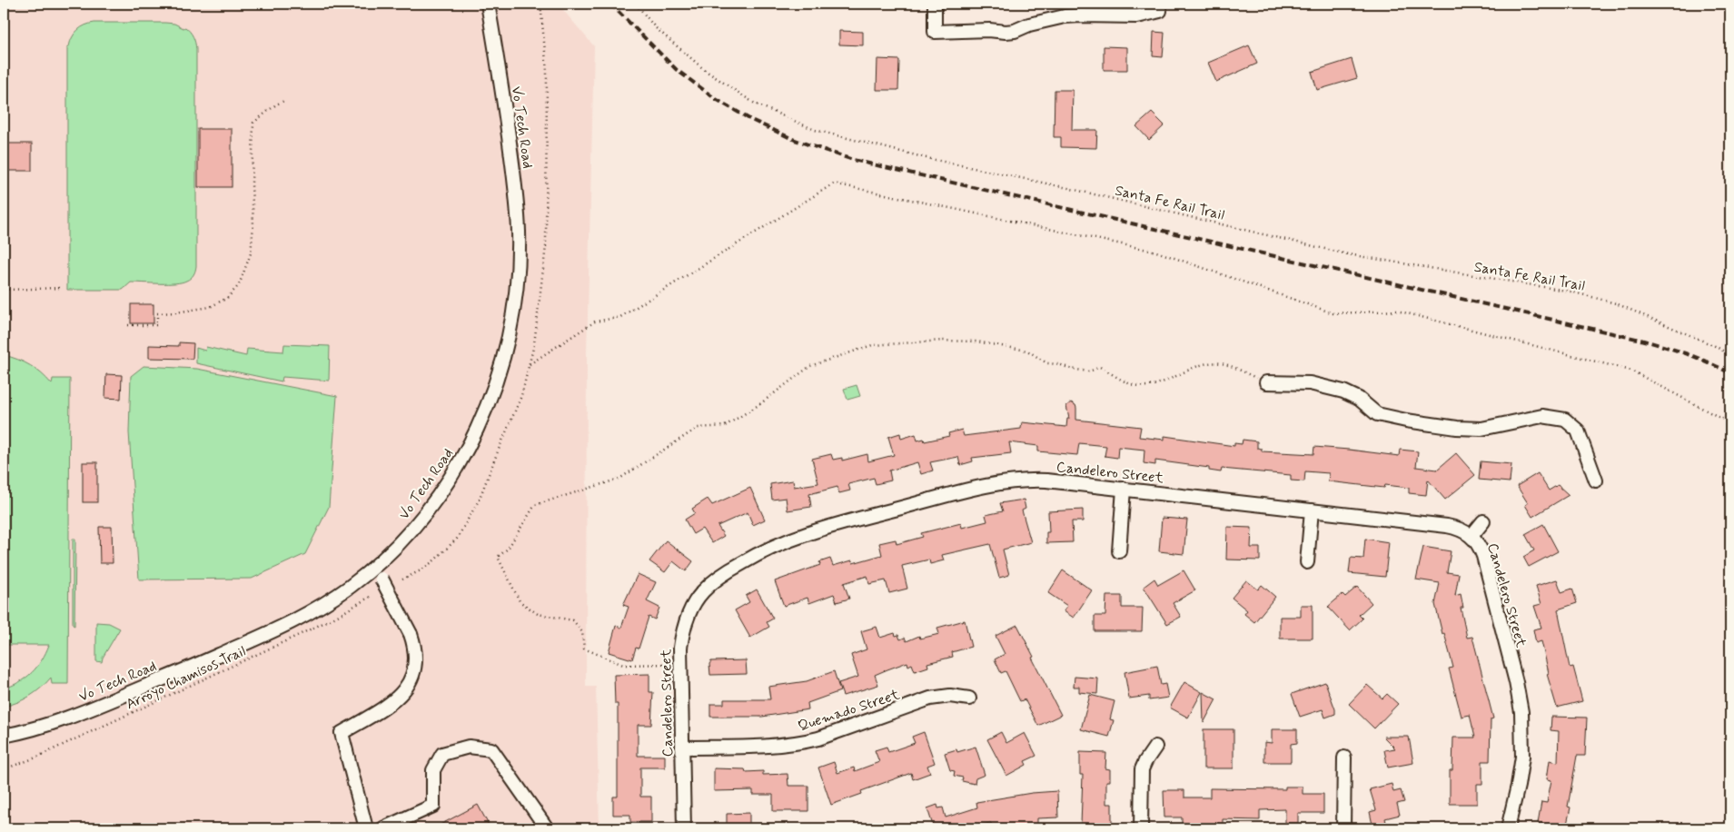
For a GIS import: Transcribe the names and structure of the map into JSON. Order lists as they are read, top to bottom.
{
  "streets": {
    "street": ["Vo Tech Road", "Candelero Street", "Quemado Street"],
    "path": ["Santa Fe Rail Trail", "Arroyo Chamisos Trail"]
  },
  "crossings": [
    ["Candelero Street", "Quemado Street"]
  ]
}
